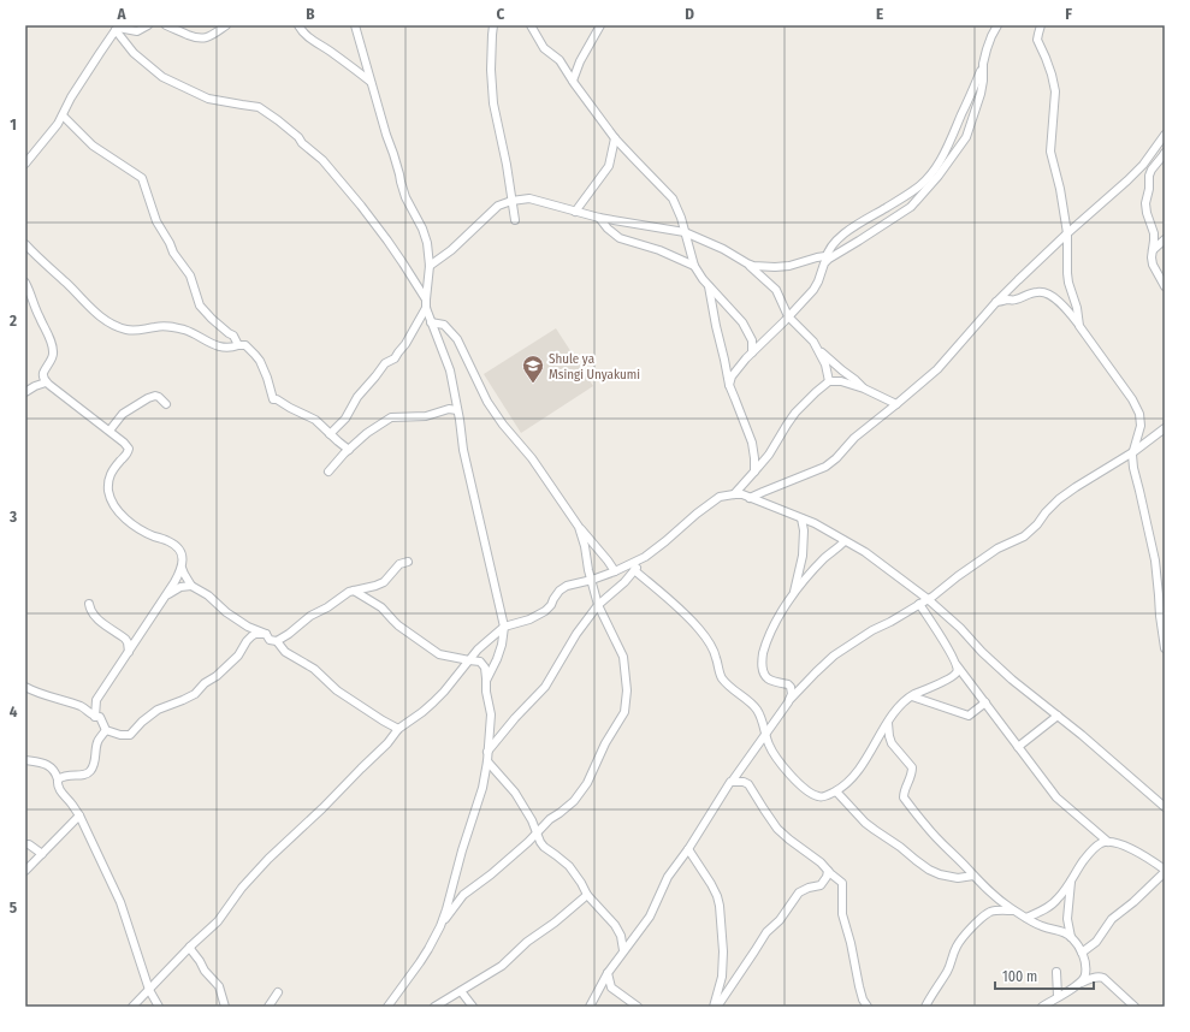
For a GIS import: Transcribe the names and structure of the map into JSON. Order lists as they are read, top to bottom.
{
  "places": {
    "school or university": ["Shule ya Msingi Unyakumi"]
  },
  "scale_bar": "100 m",
  "grid": {
    "columns": [
      "A",
      "B",
      "C",
      "D",
      "E",
      "F"
    ],
    "rows": [
      "1",
      "2",
      "3",
      "4",
      "5"
    ]
  }
}
